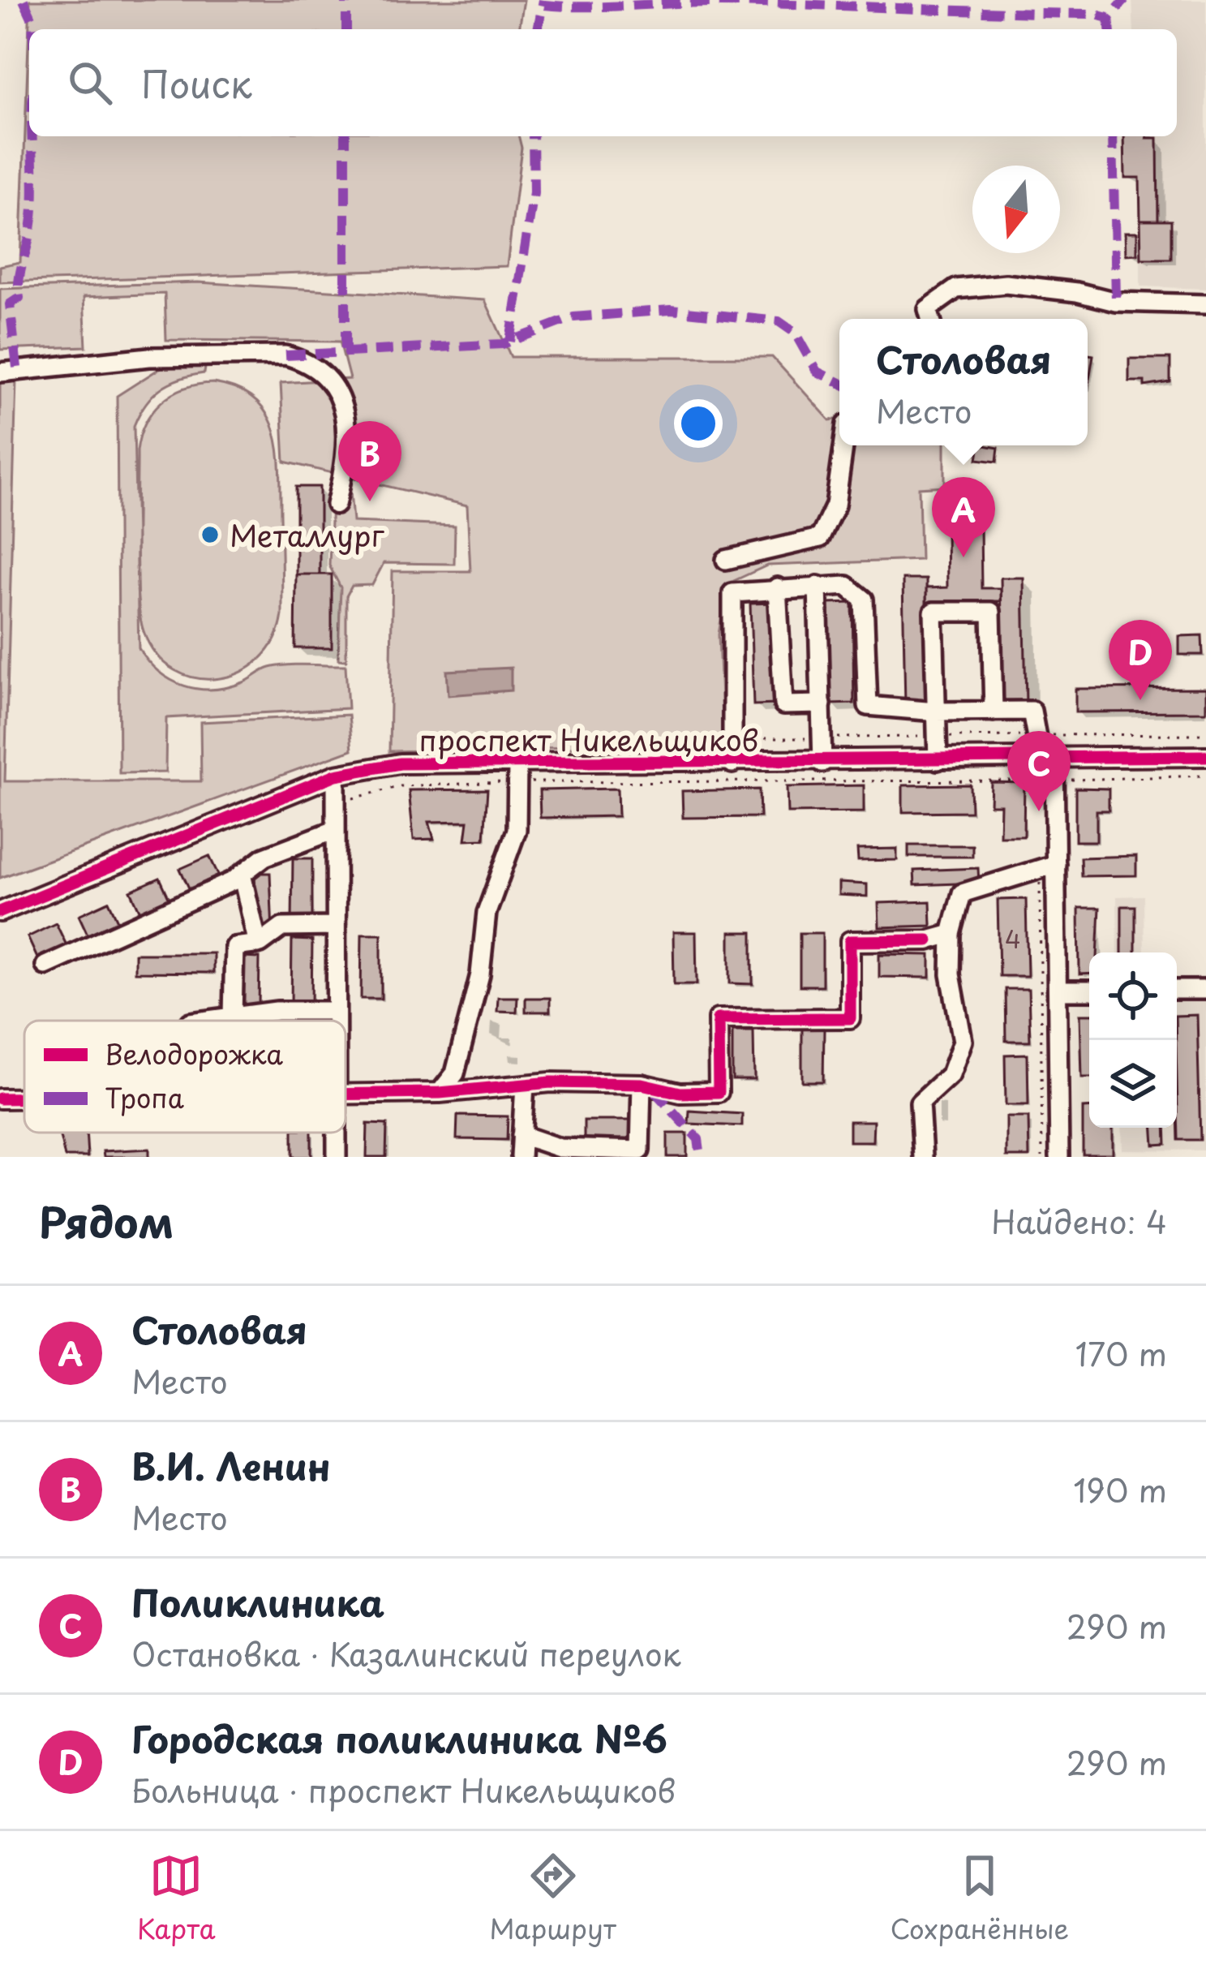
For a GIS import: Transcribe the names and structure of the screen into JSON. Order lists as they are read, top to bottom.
{
  "streets": {
    "street": ["проспект Никельщиков"]
  },
  "places": ["Металлург"],
  "house_numbers": ["4"],
  "legend": ["Велодорожка", "Тропа"],
  "north": "bottom",
  "page": {
    "search": "Поиск",
    "popup": ["Столовая", "Место"],
    "pins": [
      "B",
      "A",
      "D",
      "C"
    ],
    "heading": ["Рядом", "Найдено: 4"],
    "list": [
      {
        "mark": "A",
        "name": "Столовая",
        "note": "Место",
        "value": "170 m"
      },
      {
        "mark": "B",
        "name": "В.И. Ленин",
        "note": "Место",
        "value": "190 m"
      },
      {
        "mark": "C",
        "name": "Поликлиника",
        "note": "Остановка · Казалинский переулок",
        "value": "290 m"
      },
      {
        "mark": "D",
        "name": "Городская поликлиника №6",
        "note": "Больница · проспект Никельщиков",
        "value": "290 m"
      }
    ],
    "nav": ["Карта", "Маршрут", "Сохранённые"]
  }
}
